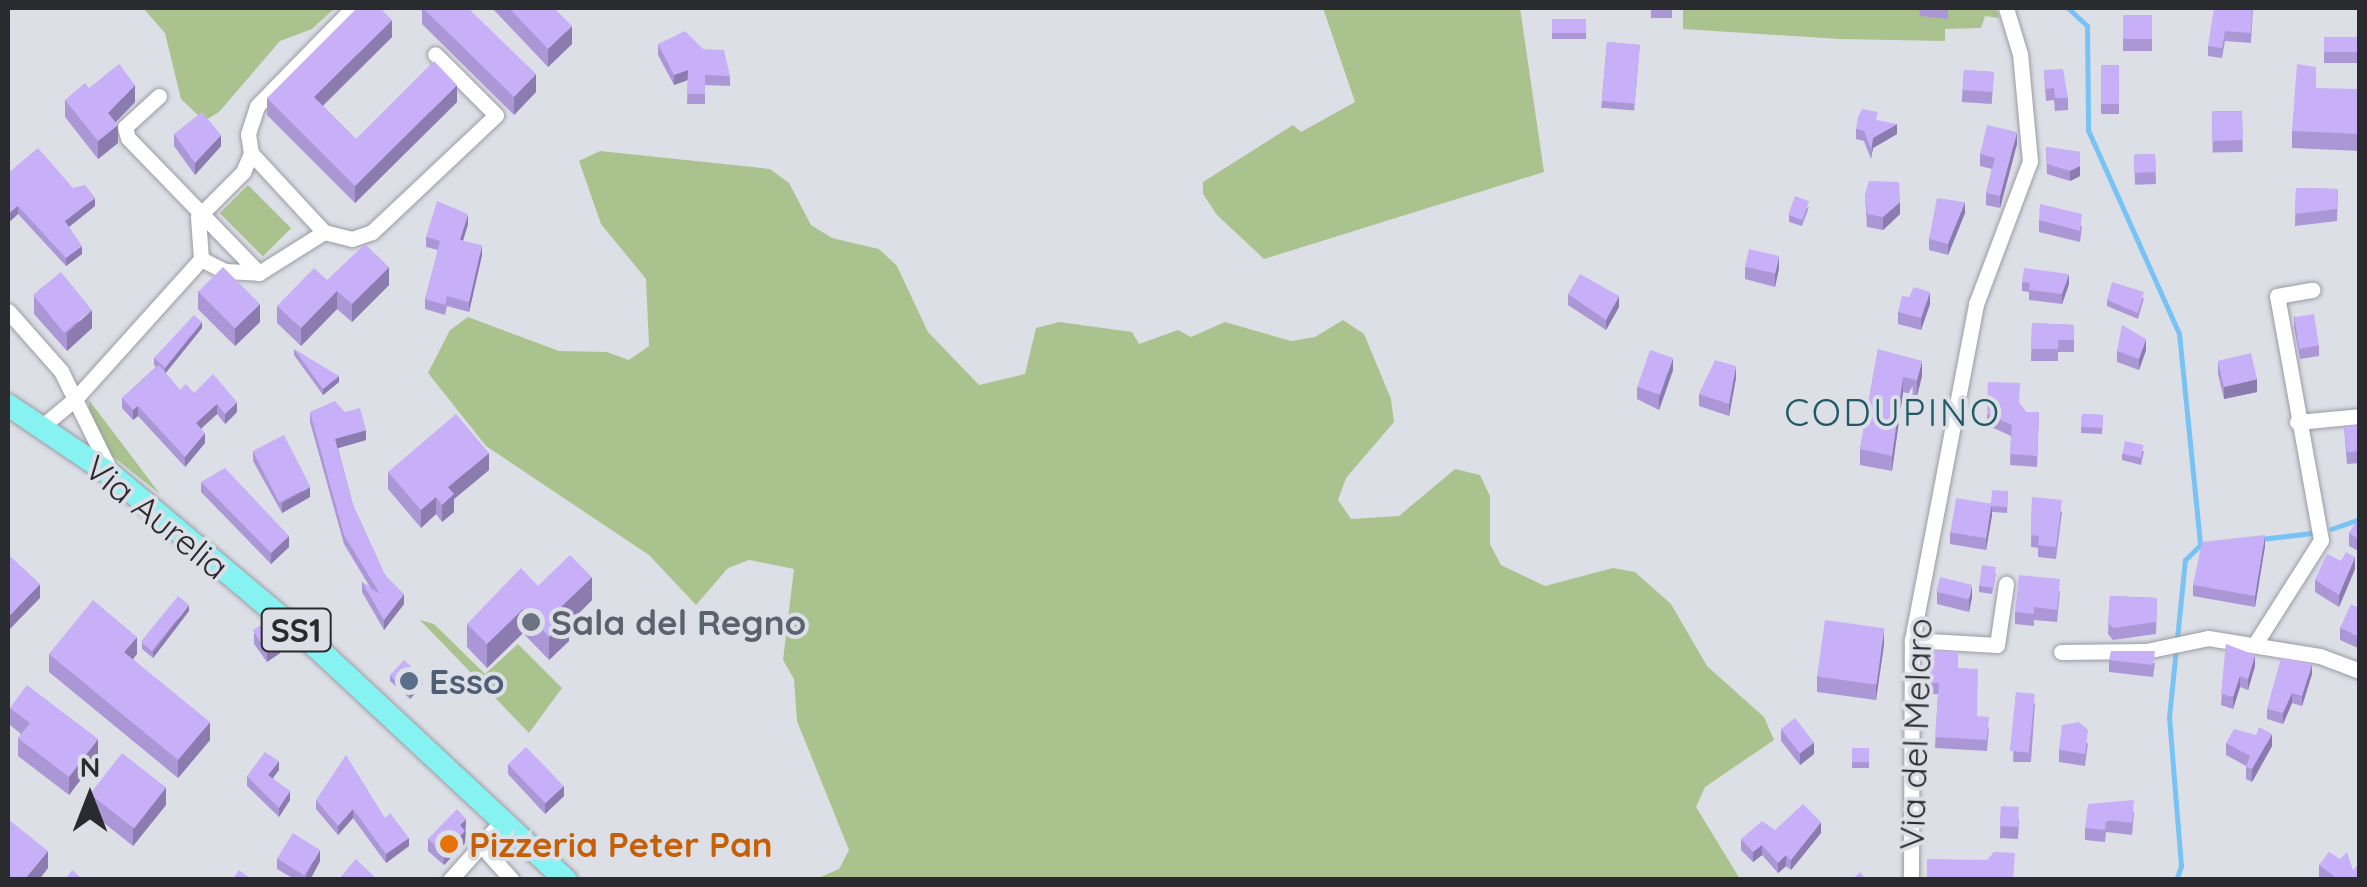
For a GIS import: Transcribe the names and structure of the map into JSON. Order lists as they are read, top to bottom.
{
  "streets": {
    "main road": ["Via Aurelia", "SS1"],
    "street": ["Via del Melaro"]
  },
  "districts": ["CODUPINO"],
  "places": ["Sala del Regno", "Esso", "Pizzeria Peter Pan"],
  "north": "top"
}
